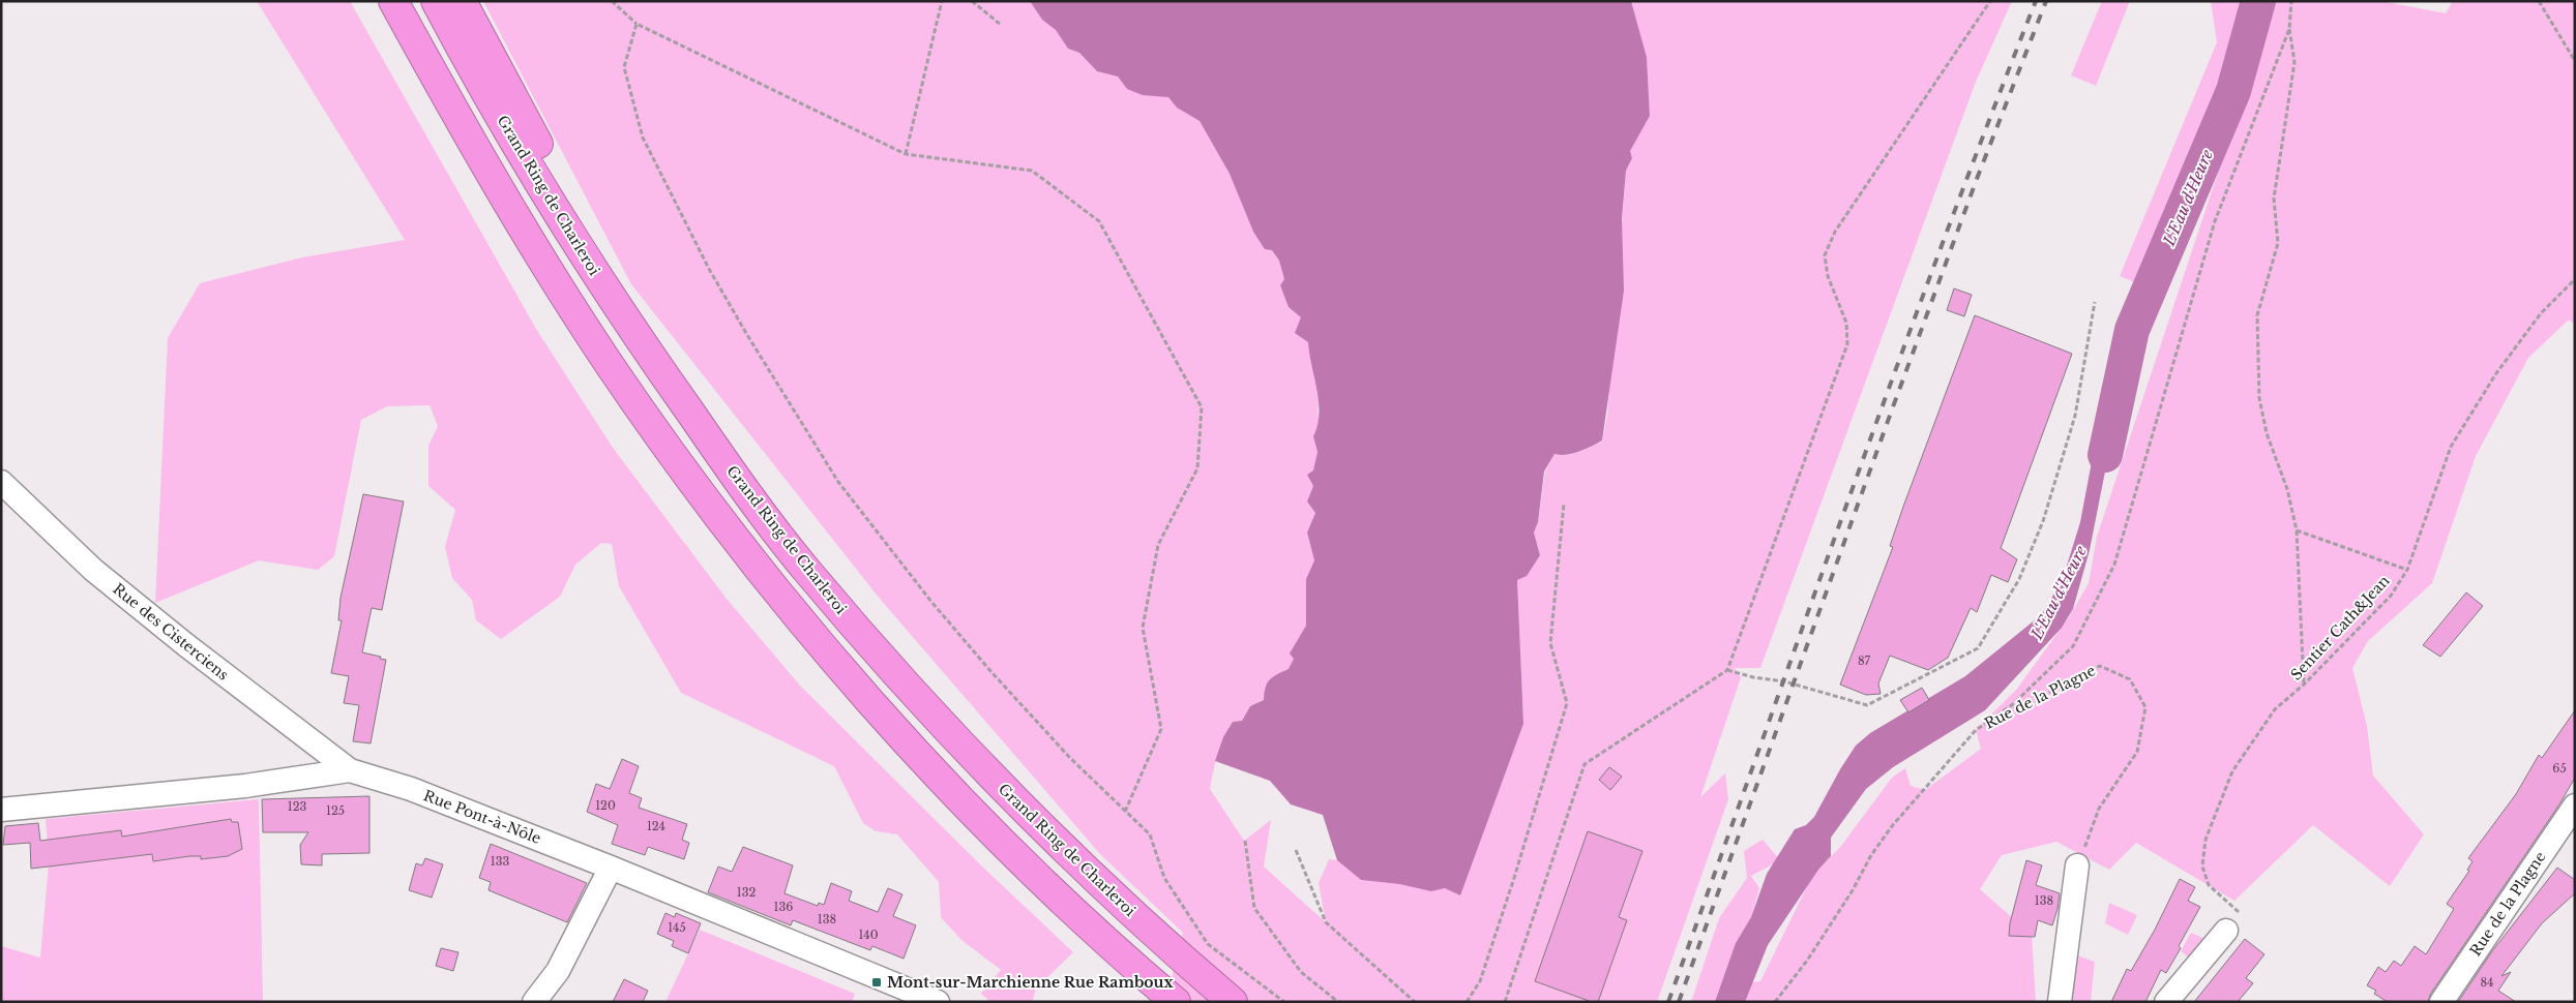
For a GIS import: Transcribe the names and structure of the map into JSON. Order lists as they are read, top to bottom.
{
  "streets": {
    "highway": ["Grand Ring de Charleroi"],
    "street": ["Rue des Cisterciens", "Rue de la Plagne", "Rue Pont-à-Nôle"],
    "path": ["Sentier Cath&Jean"]
  },
  "crossings": [
    ["Rue des Cisterciens", "Rue Pont-à-Nôle"]
  ],
  "water": ["L'Eau d'Heure"],
  "places": {
    "transit": ["Mont-sur-Marchienne Rue Ramboux"]
  },
  "house_numbers": [
    "87",
    "65",
    "120",
    "123",
    "125",
    "124",
    "133",
    "132",
    "138",
    "136",
    "138",
    "145",
    "140",
    "84"
  ]
}
